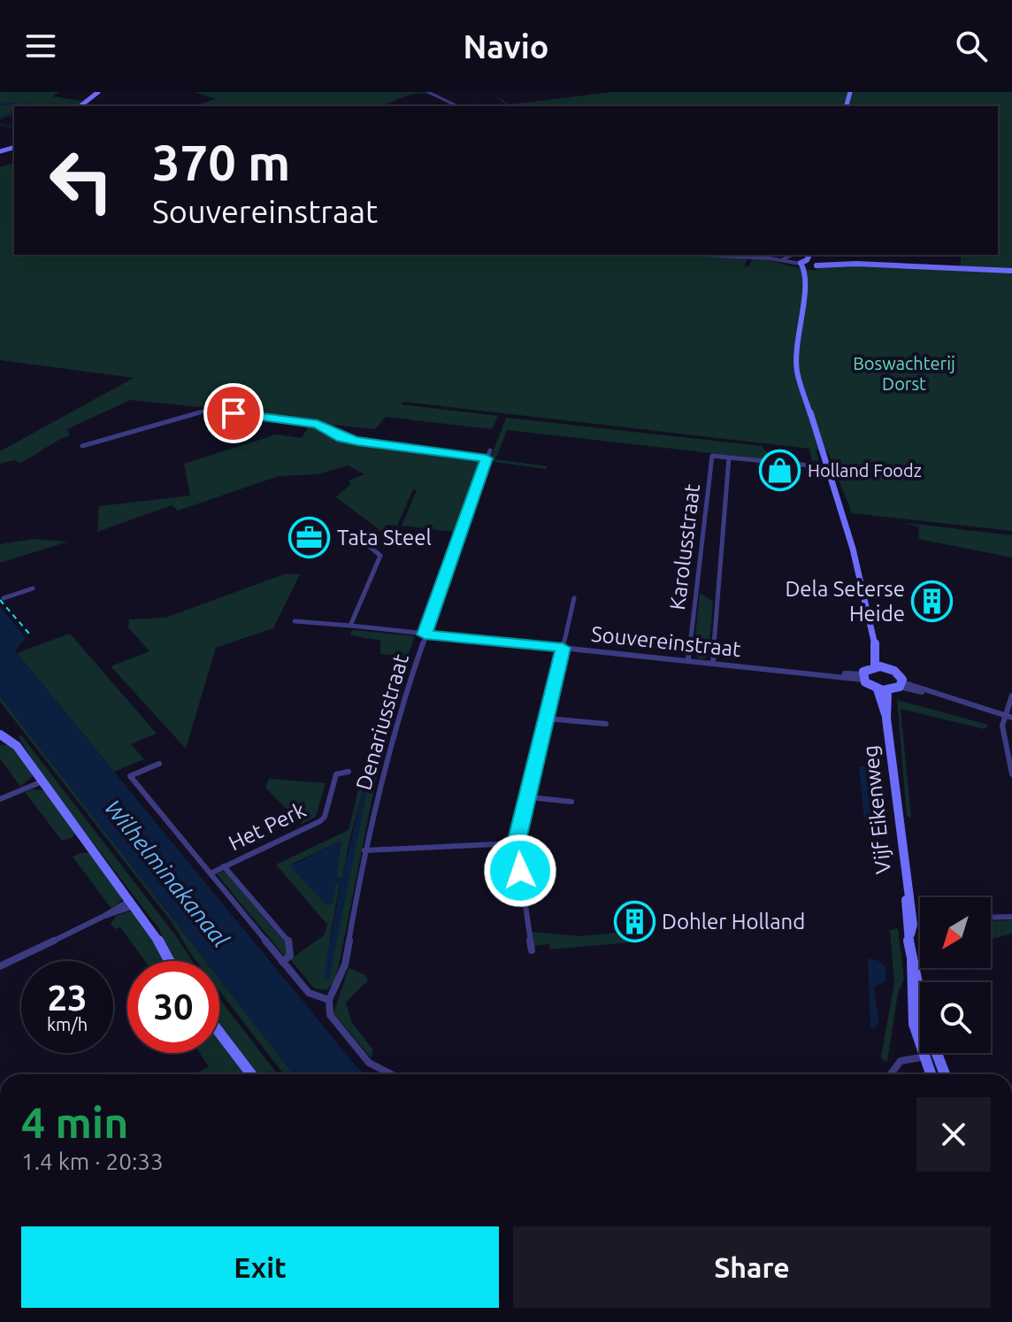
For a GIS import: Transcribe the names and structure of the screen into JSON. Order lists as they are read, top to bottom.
{
  "streets": {
    "main road": ["Vijf Eikenweg"],
    "street": [
      "Karolusstraat",
      "Souvereinstraat",
      "Denariusstraat",
      "Het Perk"
    ]
  },
  "crossings": [
    ["Karolusstraat", "Souvereinstraat"],
    ["Souvereinstraat", "Denariusstraat"]
  ],
  "water": ["Wilhelminakanaal"],
  "parks": ["Boswachterij Dorst"],
  "places": {
    "shop": ["Holland Foodz"],
    "office": ["Tata Steel"],
    "building": ["Dela Seterse Heide", "Dohler Holland"]
  },
  "north": "bottom left",
  "page": {
    "header": "Navio",
    "turn": ["370 m", "Souvereinstraat"],
    "speed": "23 km/h",
    "limit": "30",
    "heading": ["4 min", "1.4 km · 20:33"],
    "buttons": ["Exit", "Share"]
  }
}
